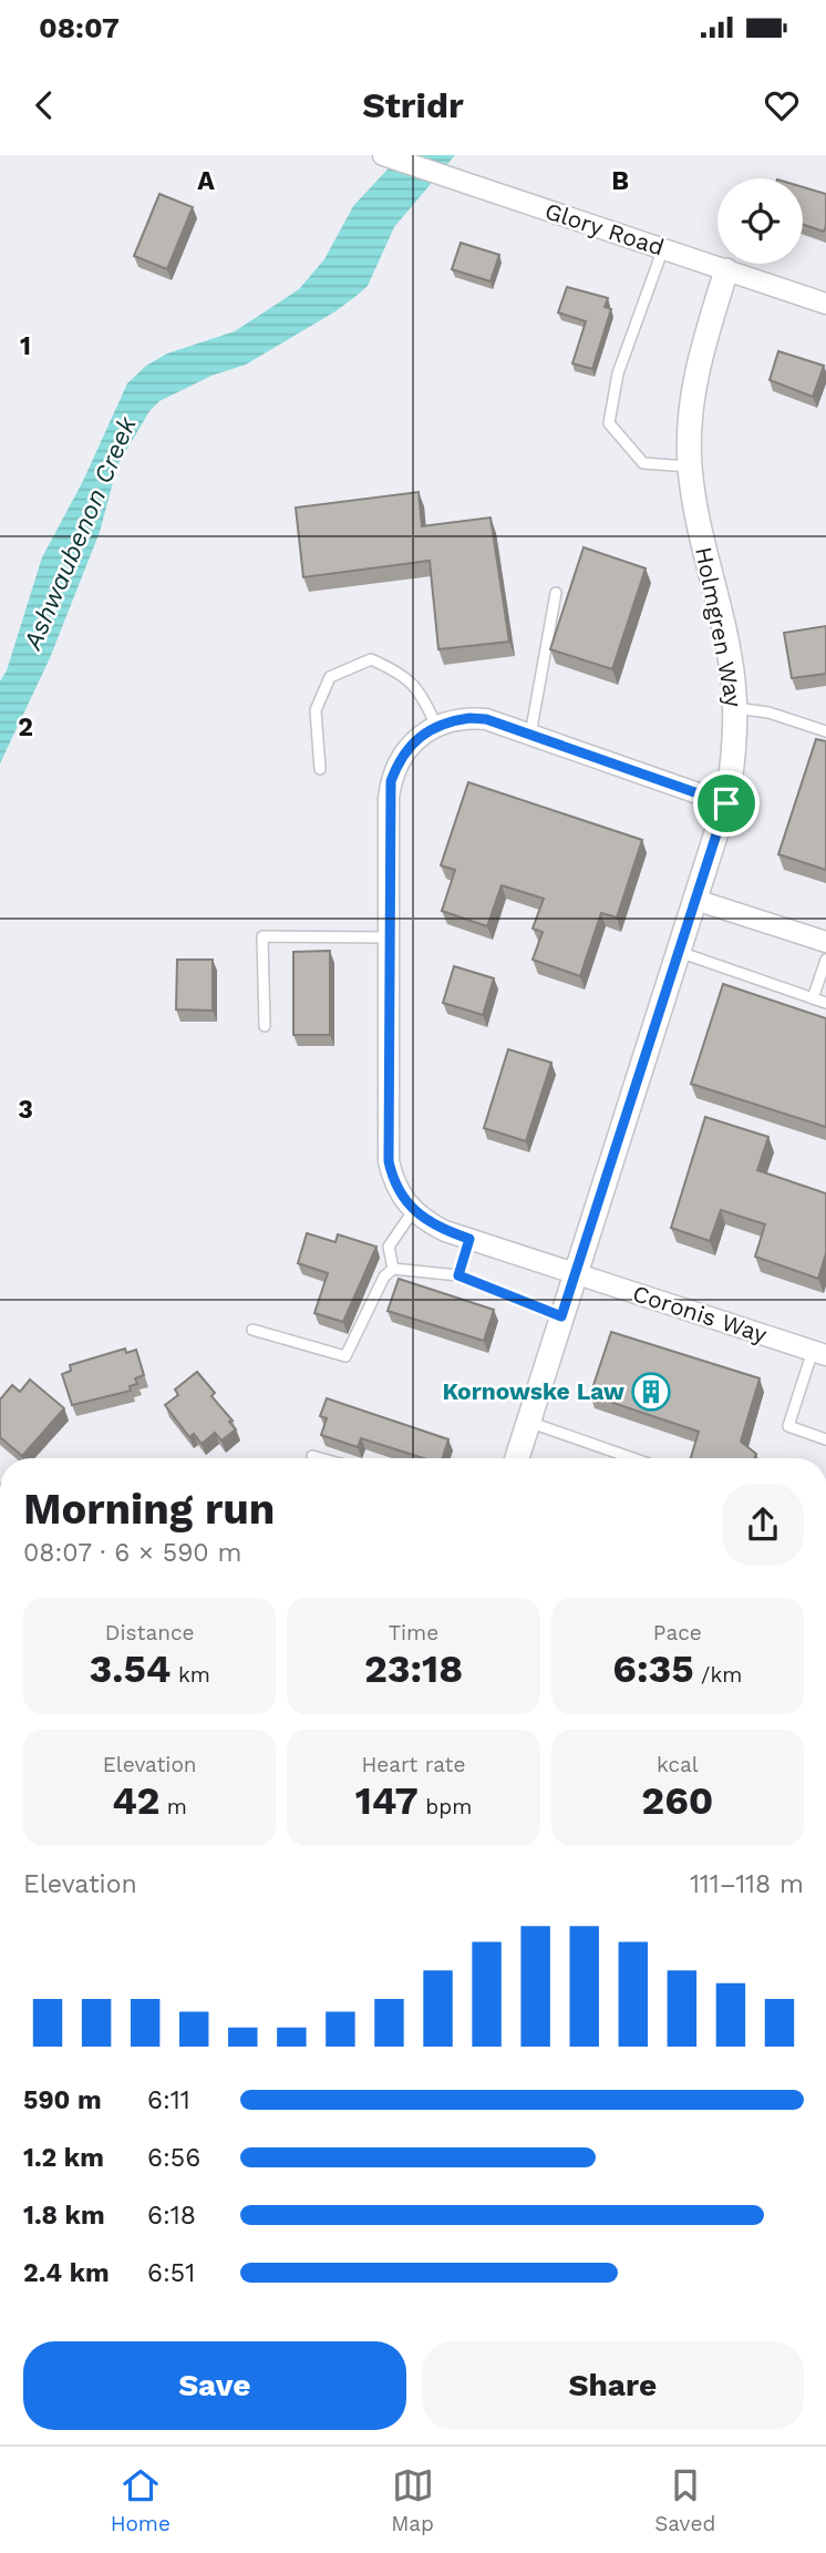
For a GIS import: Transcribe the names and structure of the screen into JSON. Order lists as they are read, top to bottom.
{
  "streets": {
    "street": ["Glory Road", "Holmgren Way", "Coronis Way"]
  },
  "crossings": [
    ["Glory Road", "Holmgren Way"],
    ["Holmgren Way", "Coronis Way"]
  ],
  "water": ["Ashwaubenon Creek"],
  "places": {
    "building": ["Kornowske Law"]
  },
  "page": {
    "status": "08:07",
    "header": "Stridr",
    "heading": ["Morning run", "08:07 · 6 × 590 m"],
    "stats": [
      ["Distance", "3.54 km"],
      ["Time", "23:18"],
      ["Pace", "6:35 /km"],
      ["Elevation", "42 m"],
      ["Heart rate", "147 bpm"],
      ["kcal", "260"]
    ],
    "chart": ["Elevation", "111–118 m"],
    "list": [
      {
        "name": "590 m",
        "note": "6:11"
      },
      {
        "name": "1.2 km",
        "note": "6:56"
      },
      {
        "name": "1.8 km",
        "note": "6:18"
      },
      {
        "name": "2.4 km",
        "note": "6:51"
      }
    ],
    "buttons": ["Save", "Share"],
    "tabs": ["Home", "Map", "Saved"]
  },
  "grid": {
    "columns": ["A", "B"],
    "rows": ["1", "2", "3"]
  }
}
